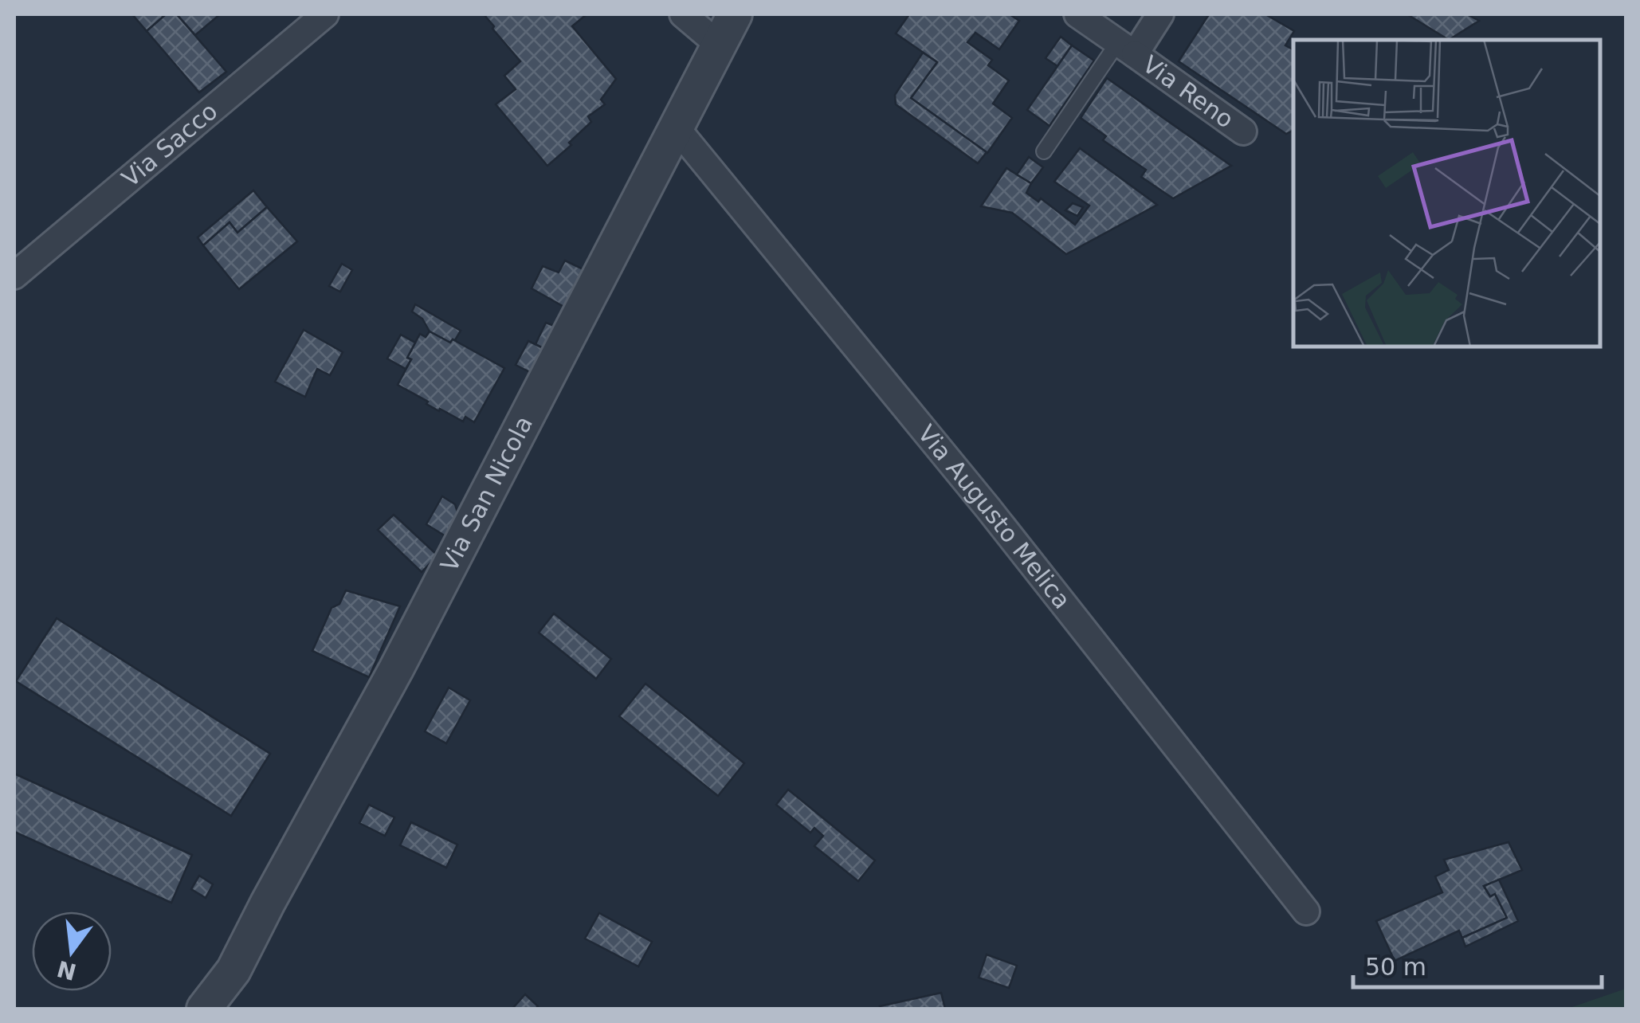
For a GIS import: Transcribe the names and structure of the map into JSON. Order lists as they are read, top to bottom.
{
  "streets": {
    "street": [
      "Via Reno",
      "Via Sacco",
      "Via San Nicola",
      "Via Augusto Melica"
    ]
  },
  "crossings": [
    ["Via San Nicola", "Via Augusto Melica"]
  ],
  "scale_bar": "50 m",
  "north": "bottom"
}
